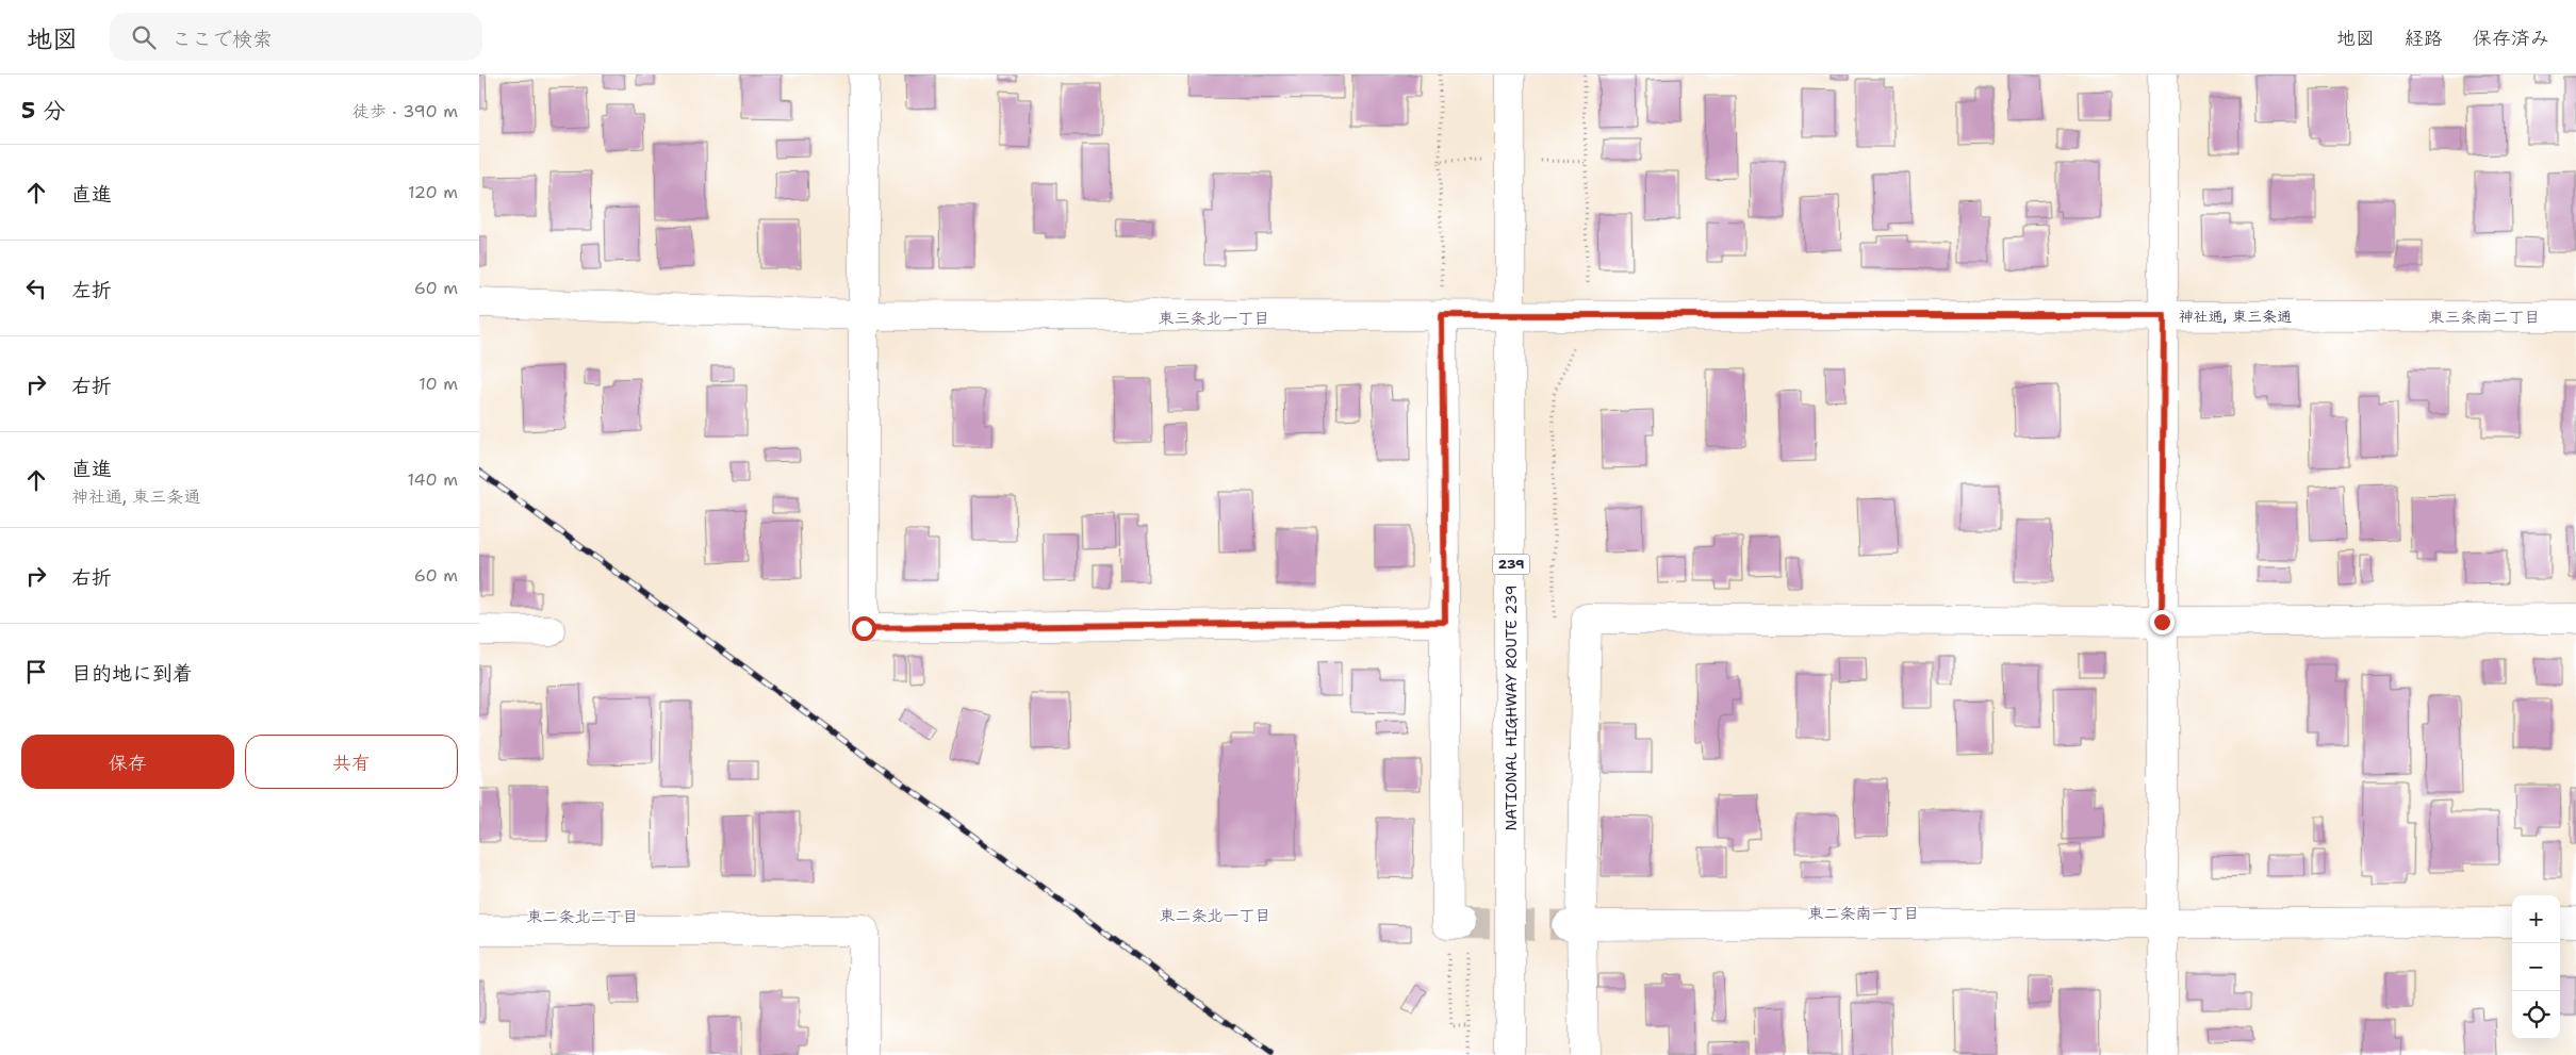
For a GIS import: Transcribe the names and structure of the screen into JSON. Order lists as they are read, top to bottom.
{
  "streets": {
    "main road": ["神社通, 東三条通", "239", "NATIONAL HIGHWAY ROUTE 239"]
  },
  "crossings": [
    ["神社通, 東三条通", "NATIONAL HIGHWAY ROUTE 239"]
  ],
  "districts": [
    "東三条南二丁目",
    "東三条北一丁目",
    "東二条南一丁目",
    "東二条北一丁目",
    "東二条北二丁目"
  ],
  "page": {
    "header": "地図",
    "search": "ここで検索",
    "nav": ["地図", "経路", "保存済み"],
    "heading": ["5 分", "徒歩 · 390 m"],
    "list": [
      ["直進", "120 m"],
      ["左折", "60 m"],
      ["右折", "10 m"],
      ["直進", "神社通, 東三条通", "140 m"],
      ["右折", "60 m"],
      "目的地に到着"
    ],
    "buttons": ["保存", "共有"],
    "map_buttons": ["+", "−"]
  }
}
